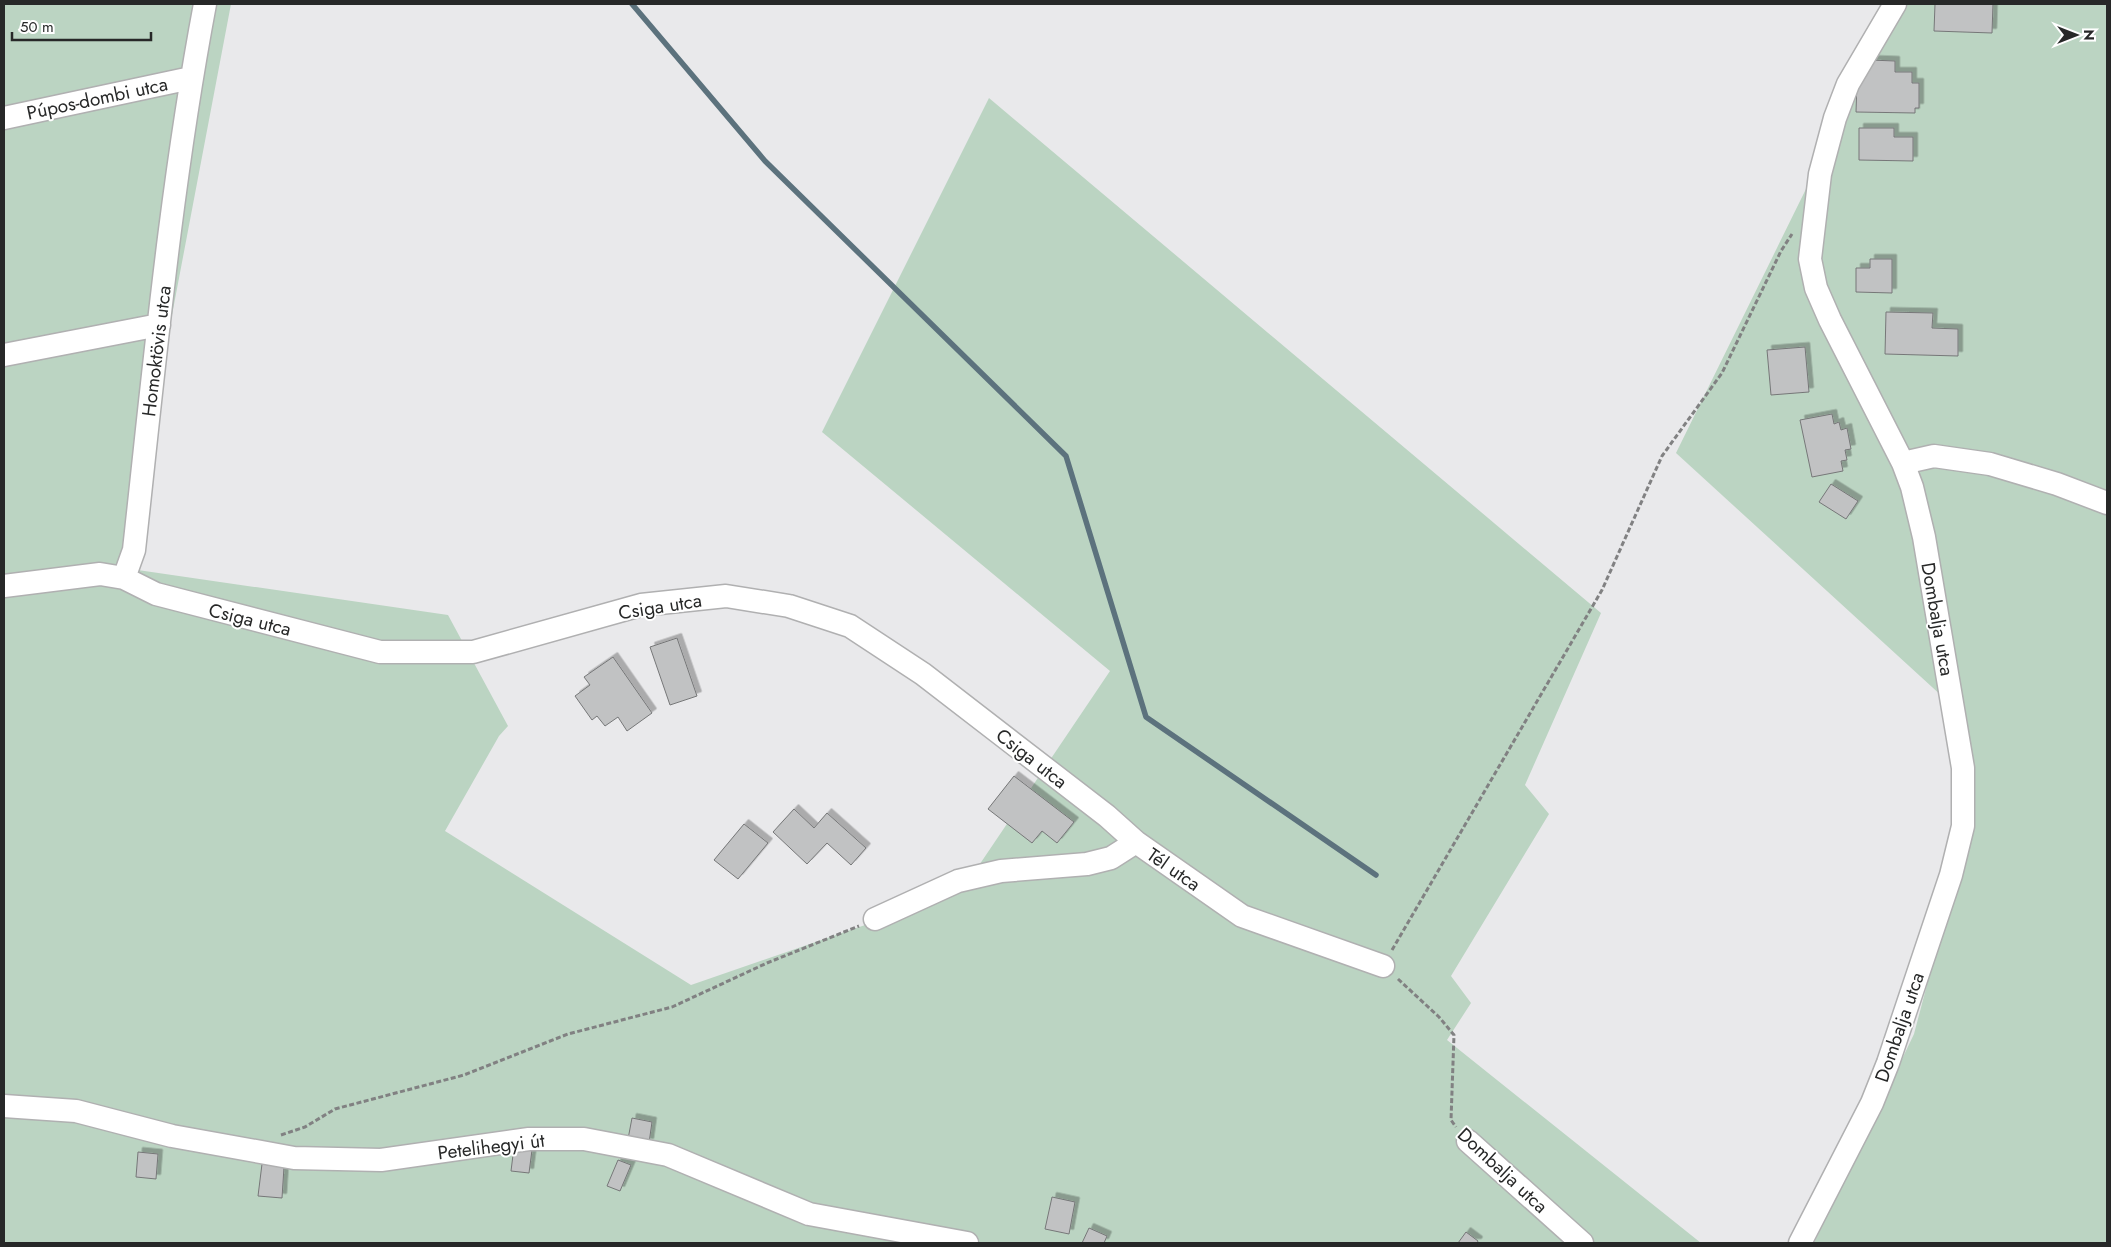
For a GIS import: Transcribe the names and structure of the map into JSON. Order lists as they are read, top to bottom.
{
  "streets": {
    "street": [
      "Púpos-dombi utca",
      "Homoktövis utca",
      "Csiga utca",
      "Dombalja utca",
      "Tél utca",
      "Petelihegyi út"
    ]
  },
  "crossings": [
    ["Púpos-dombi utca", "Homoktövis utca"],
    ["Homoktövis utca", "Csiga utca"],
    ["Csiga utca", "Tél utca"],
    ["Dombalja utca", "Tél utca"]
  ],
  "scale_bar": "50 m",
  "north": "right"
}
